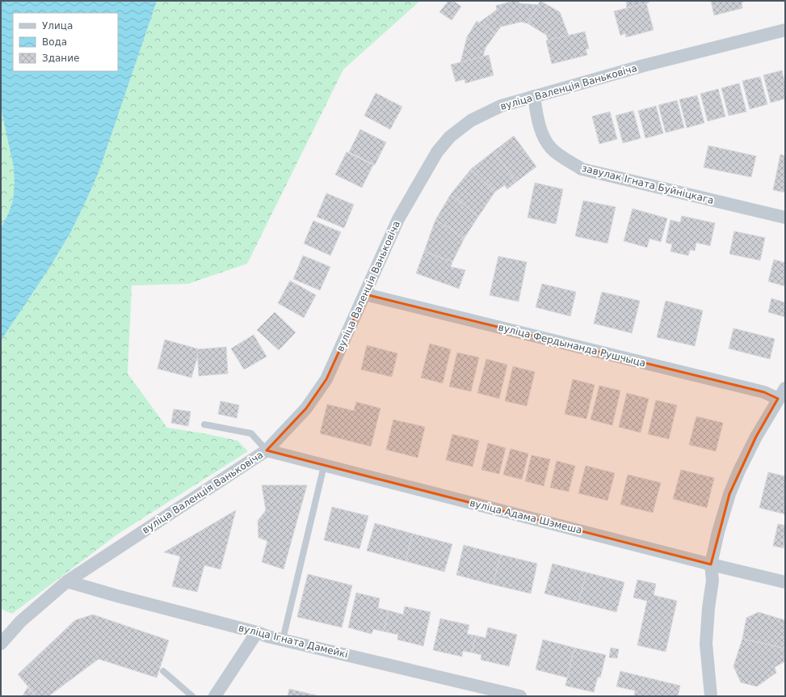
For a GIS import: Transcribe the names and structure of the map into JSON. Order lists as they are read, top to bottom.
{
  "streets": {
    "street": [
      "вуліца Валенція Ваньковіча",
      "завулак Ігната Буйніцкага",
      "вуліца Фердынанда Рушчыца",
      "вуліца Адама Шэмеша",
      "вуліца Ігната Дамейкі"
    ]
  },
  "crossings": [
    ["вуліца Валенція Ваньковіча", "завулак Ігната Буйніцкага"],
    ["вуліца Валенція Ваньковіча", "вуліца Фердынанда Рушчыца"],
    ["вуліца Валенція Ваньковіча", "вуліца Адама Шэмеша"],
    ["вуліца Валенція Ваньковіча", "вуліца Ігната Дамейкі"]
  ],
  "legend": ["Улица", "Вода", "Здание"]
}
